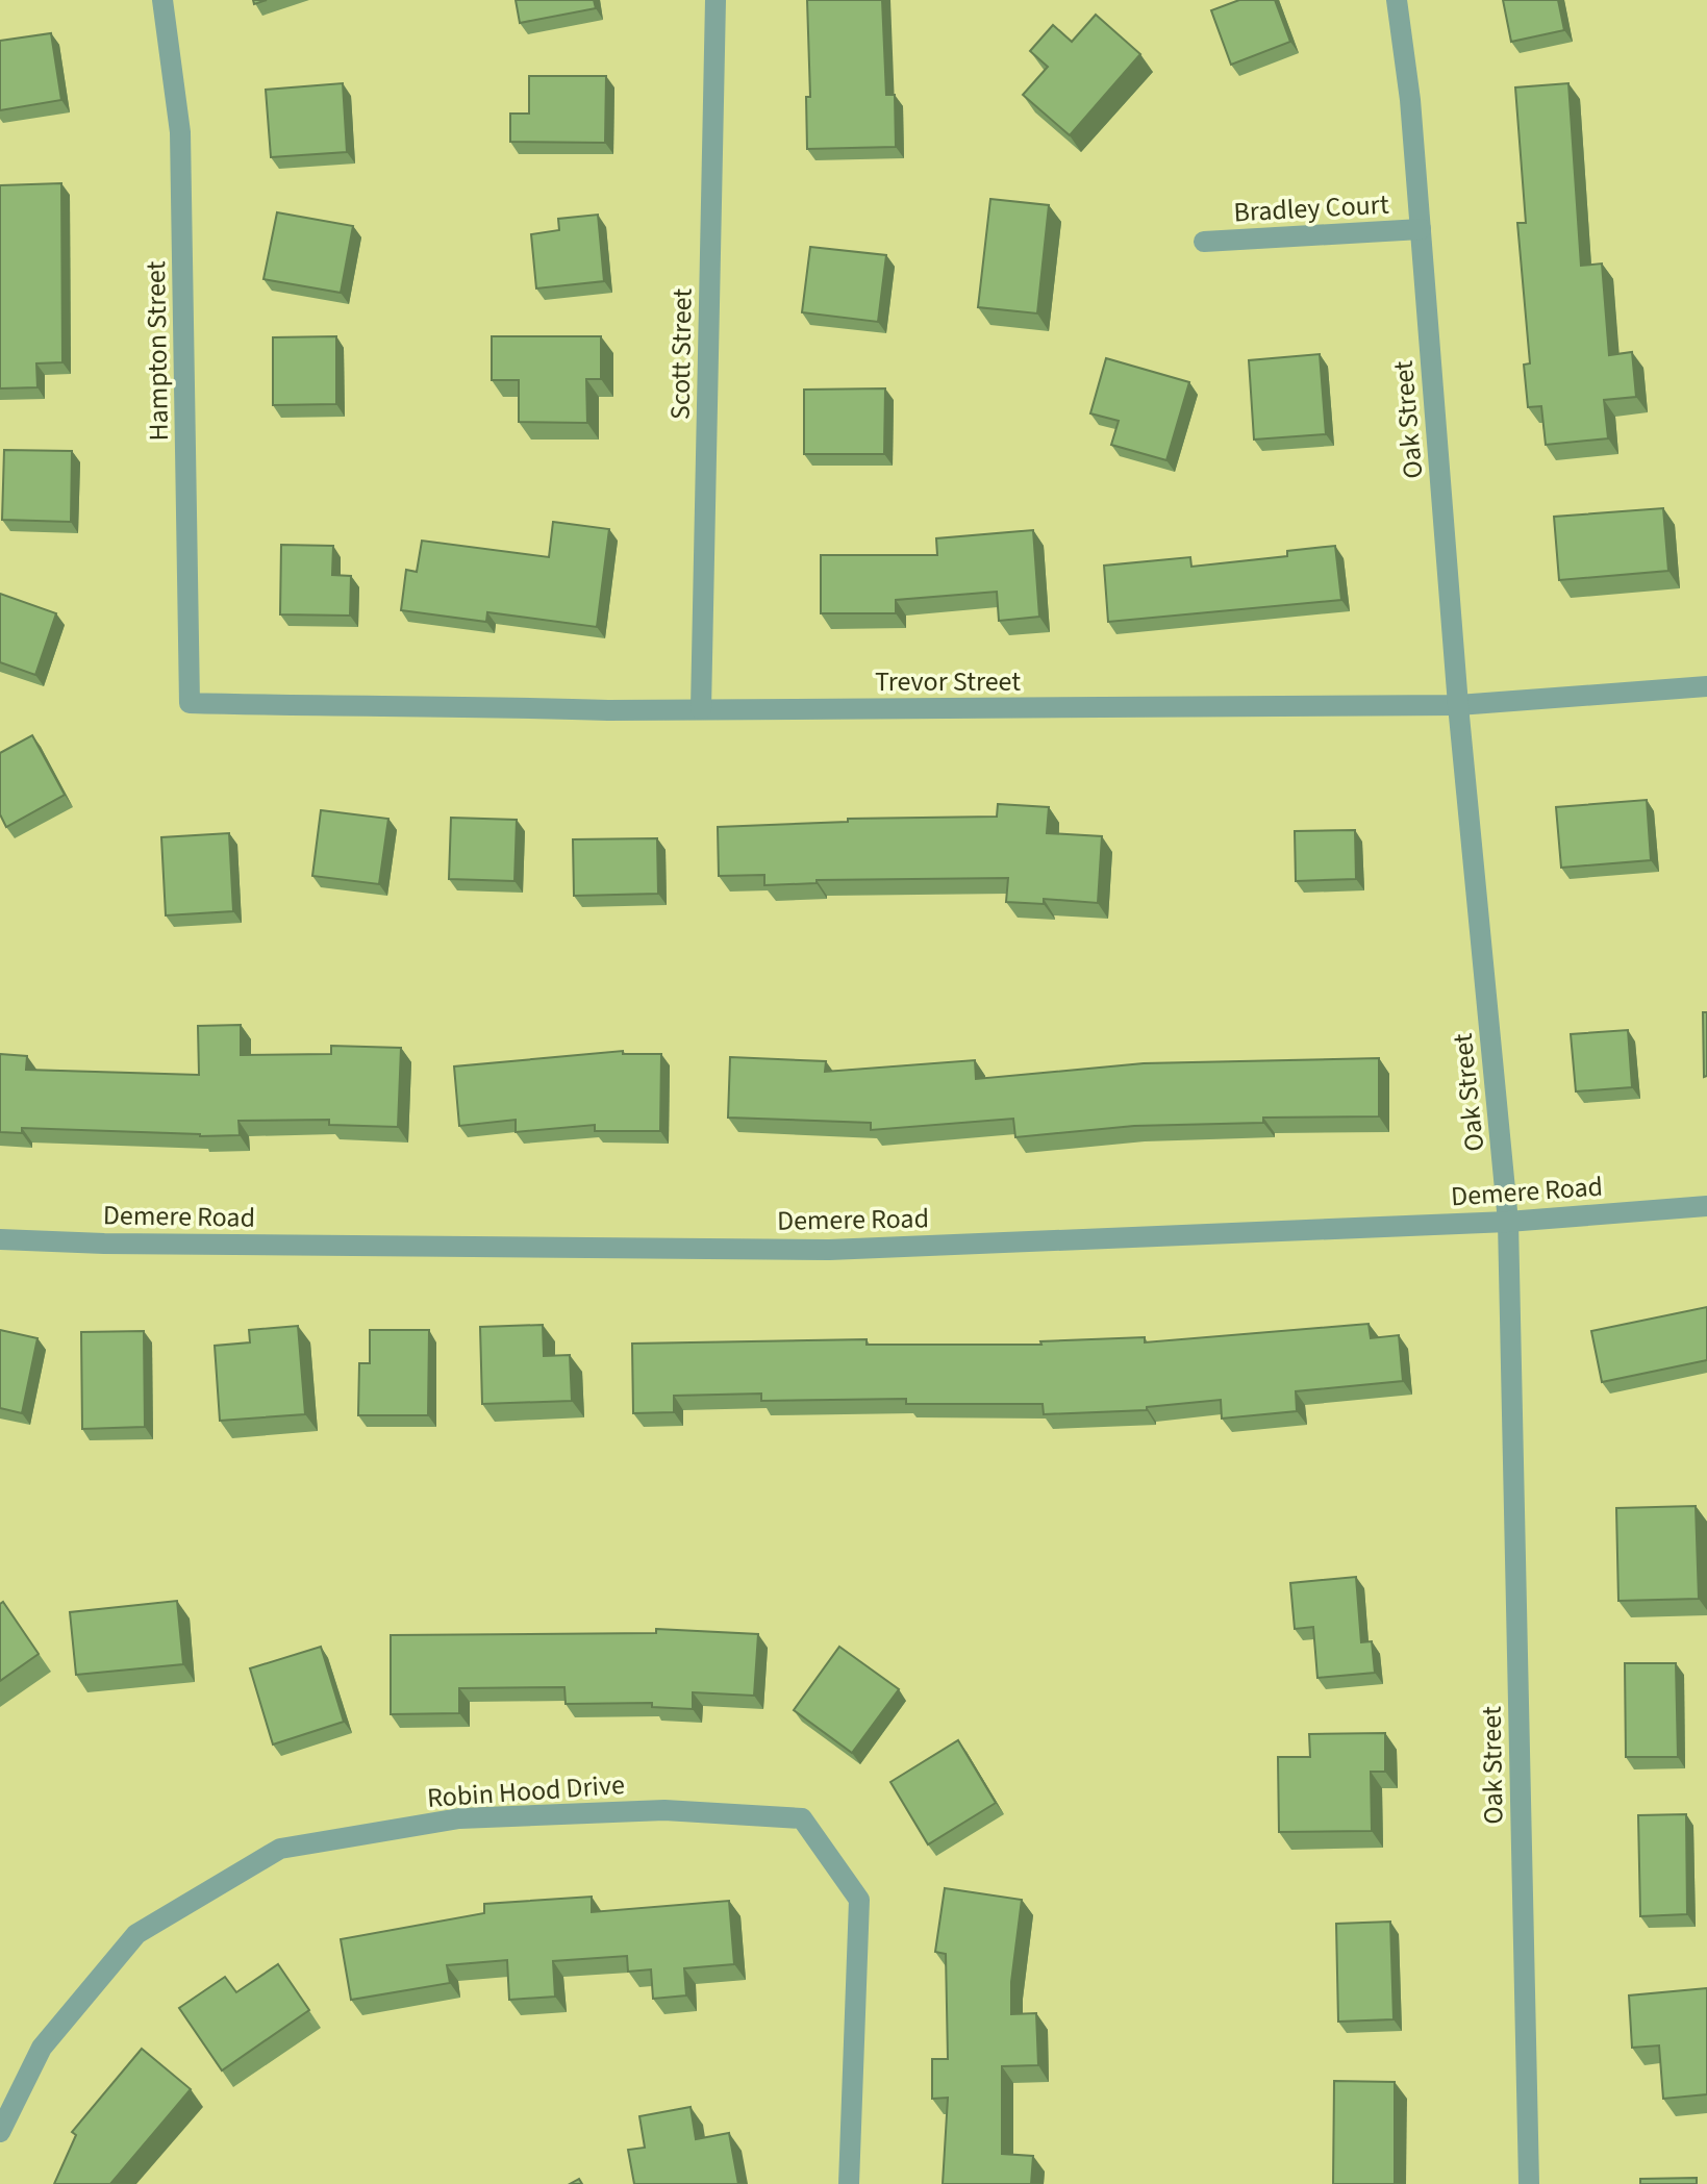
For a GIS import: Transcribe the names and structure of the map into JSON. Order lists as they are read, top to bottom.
{
  "streets": {
    "street": [
      "Bradley Court",
      "Hampton Street",
      "Scott Street",
      "Oak Street",
      "Trevor Street",
      "Demere Road",
      "Robin Hood Drive"
    ]
  },
  "crossings": [
    ["Bradley Court", "Oak Street"],
    ["Hampton Street", "Trevor Street"],
    ["Scott Street", "Trevor Street"],
    ["Oak Street", "Trevor Street"],
    ["Oak Street", "Demere Road"]
  ]
}
